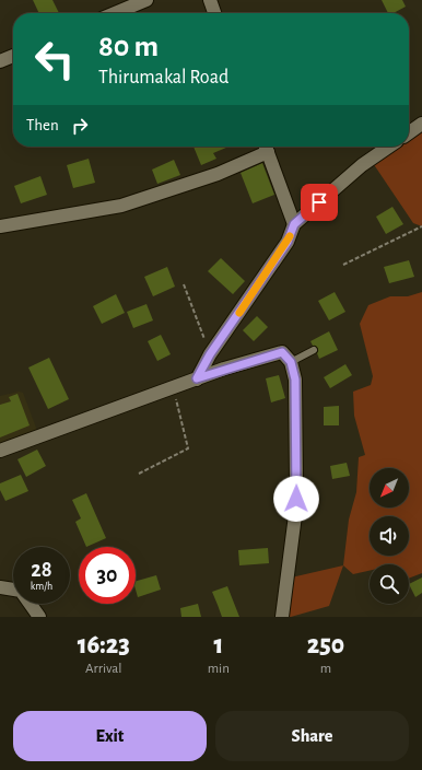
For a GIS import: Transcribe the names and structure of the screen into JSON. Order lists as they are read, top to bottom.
{
  "north": "bottom left",
  "page": {
    "turn": ["80 m", "Thirumakal Road"],
    "then": "Then",
    "speed": "28 km/h",
    "limit": "30",
    "eta": [
      "16:23",
      "Arrival",
      "1",
      "min",
      "250",
      "m"
    ],
    "buttons": ["Exit", "Share"]
  }
}
